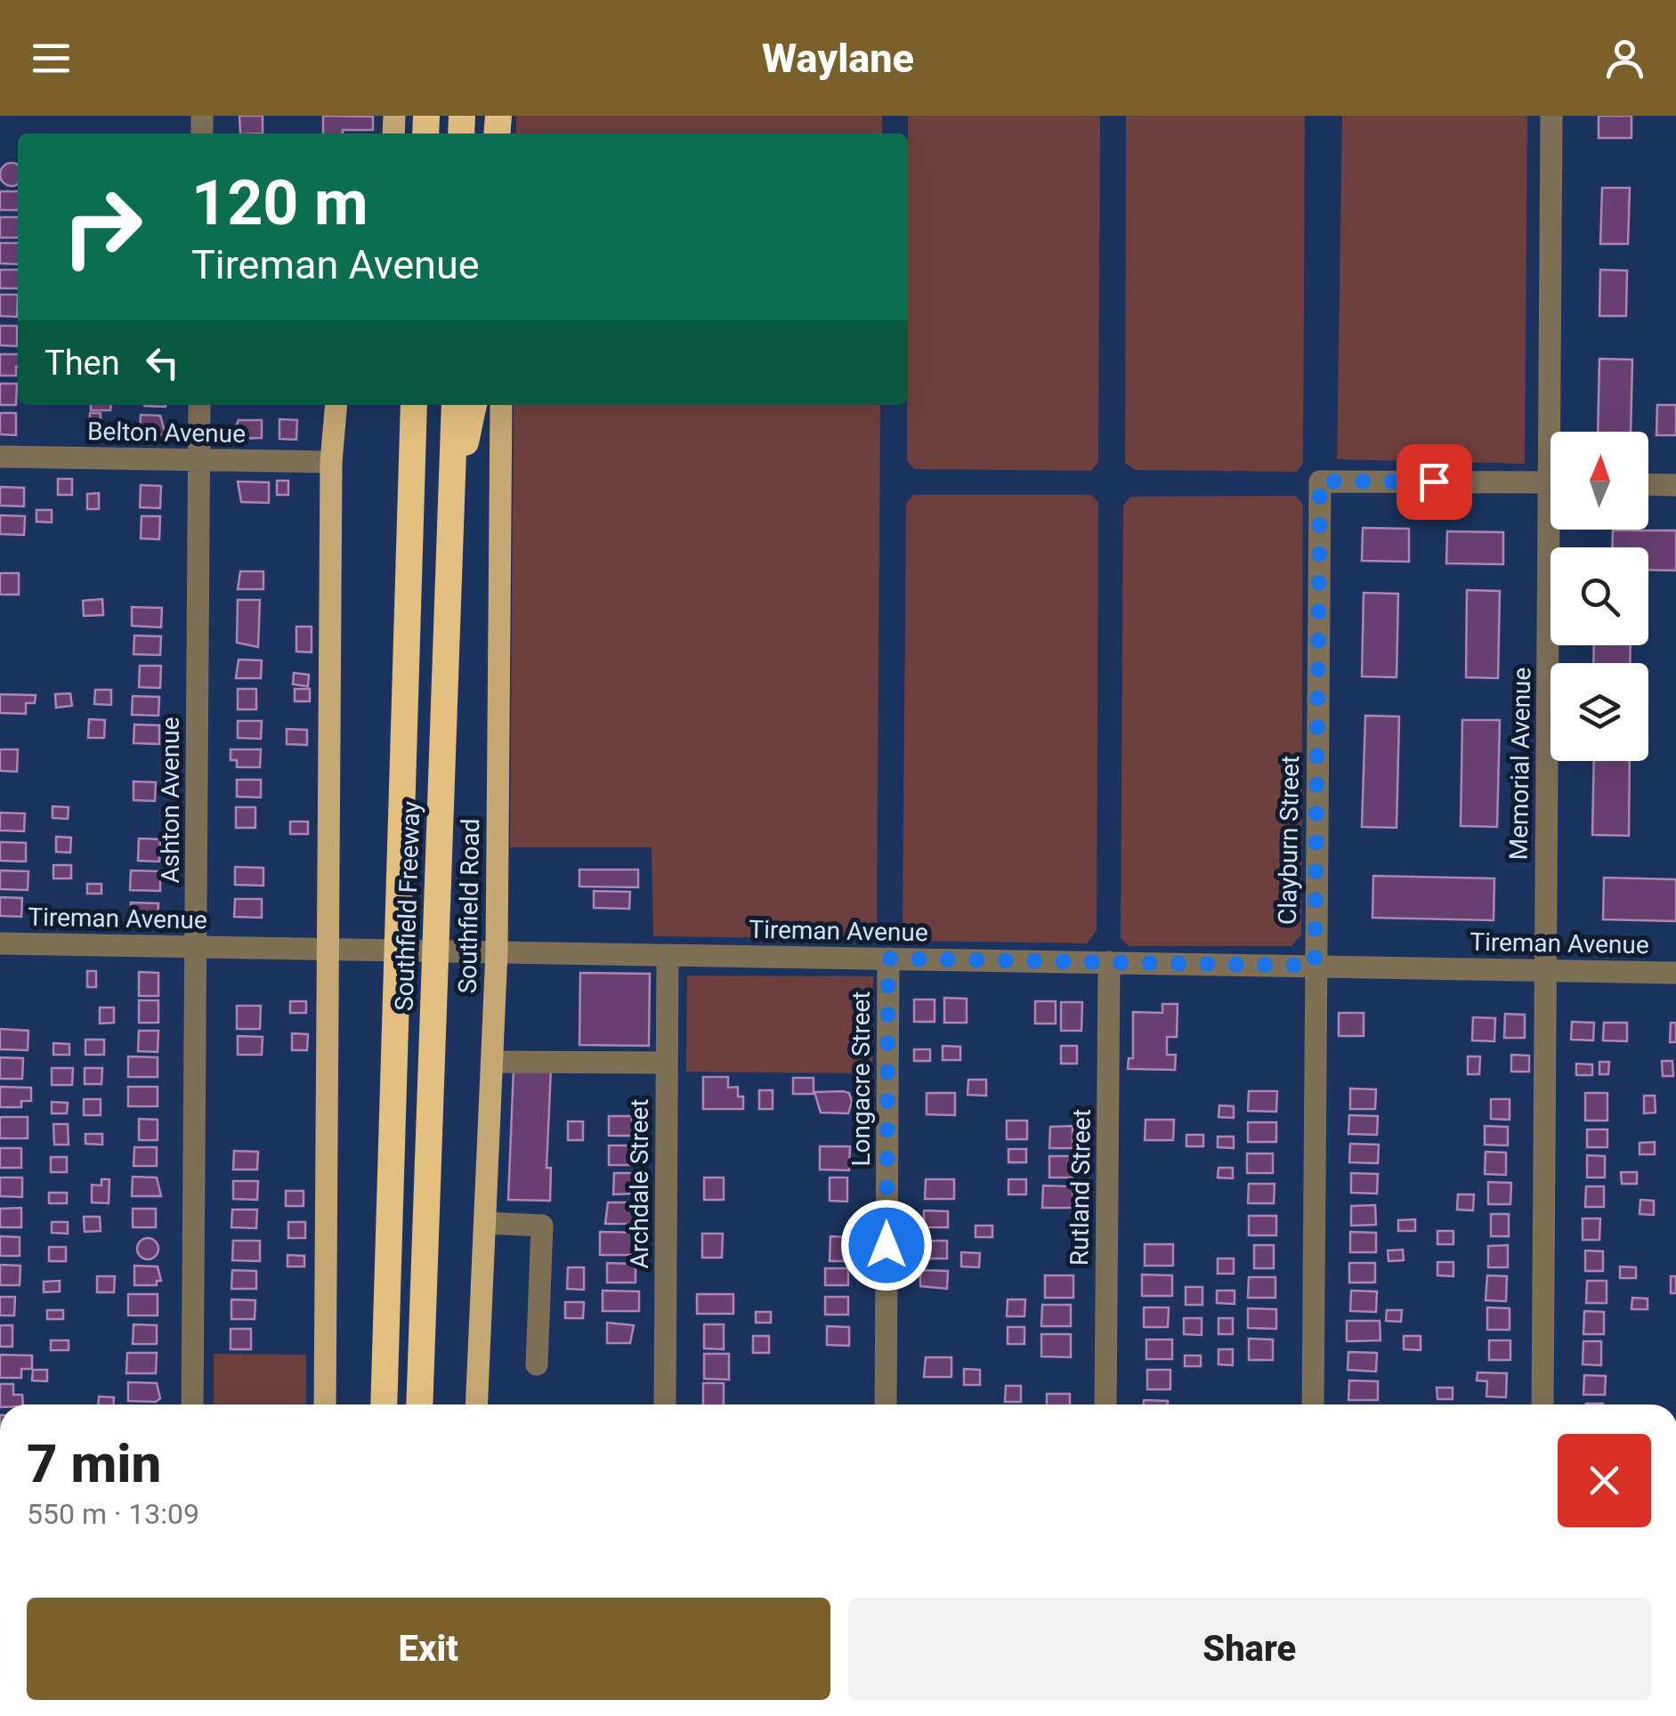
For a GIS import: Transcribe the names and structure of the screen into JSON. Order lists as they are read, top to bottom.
{
  "streets": {
    "highway": ["Southfield Freeway"],
    "main road": ["Southfield Road"],
    "street": [
      "Belton Avenue",
      "Memorial Avenue",
      "Ashton Avenue",
      "Clayburn Street",
      "Tireman Avenue",
      "Longacre Street",
      "Archdale Street",
      "Rutland Street"
    ]
  },
  "crossings": [
    ["Belton Avenue", "Ashton Avenue"],
    ["Memorial Avenue", "Tireman Avenue"],
    ["Ashton Avenue", "Tireman Avenue"],
    ["Clayburn Street", "Tireman Avenue"],
    ["Southfield Road", "Tireman Avenue"],
    ["Tireman Avenue", "Longacre Street"],
    ["Tireman Avenue", "Archdale Street"],
    ["Tireman Avenue", "Rutland Street"]
  ],
  "north": "top",
  "page": {
    "header": "Waylane",
    "turn": ["120 m", "Tireman Avenue"],
    "then": "Then",
    "heading": ["7 min", "550 m · 13:09"],
    "buttons": ["Exit", "Share"]
  }
}
